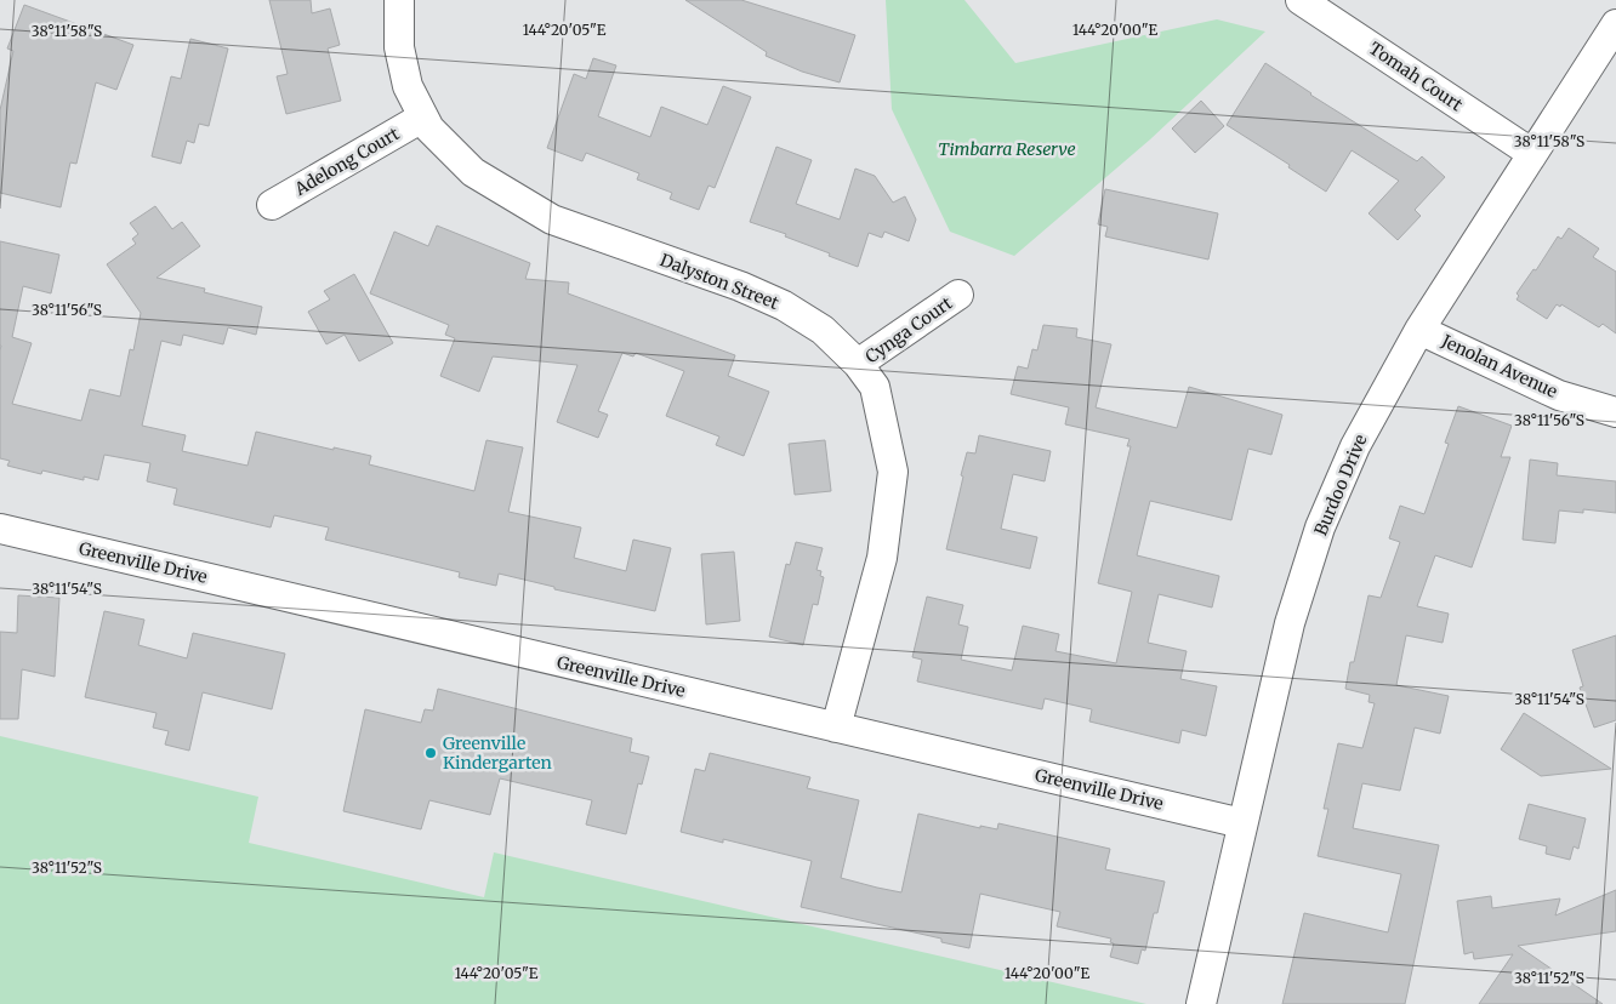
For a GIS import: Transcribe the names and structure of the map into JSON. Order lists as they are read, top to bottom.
{
  "streets": {
    "street": [
      "Tomah Court",
      "Adelong Court",
      "Dalyston Street",
      "Cynga Court",
      "Jenolan Avenue",
      "Burdoo Drive",
      "Greenville Drive"
    ]
  },
  "crossings": [
    ["Tomah Court", "Burdoo Drive"],
    ["Adelong Court", "Dalyston Street"],
    ["Dalyston Street", "Cynga Court"],
    ["Dalyston Street", "Greenville Drive"],
    ["Jenolan Avenue", "Burdoo Drive"],
    ["Burdoo Drive", "Greenville Drive"]
  ],
  "parks": ["Timbarra Reserve"],
  "places": ["Greenville Kindergarten"],
  "coordinates": [
    "144°20'05\"E",
    "144°20'00\"E",
    "38°11'58\"S",
    "38°11'56\"S",
    "38°11'54\"S",
    "38°11'52\"S"
  ]
}
